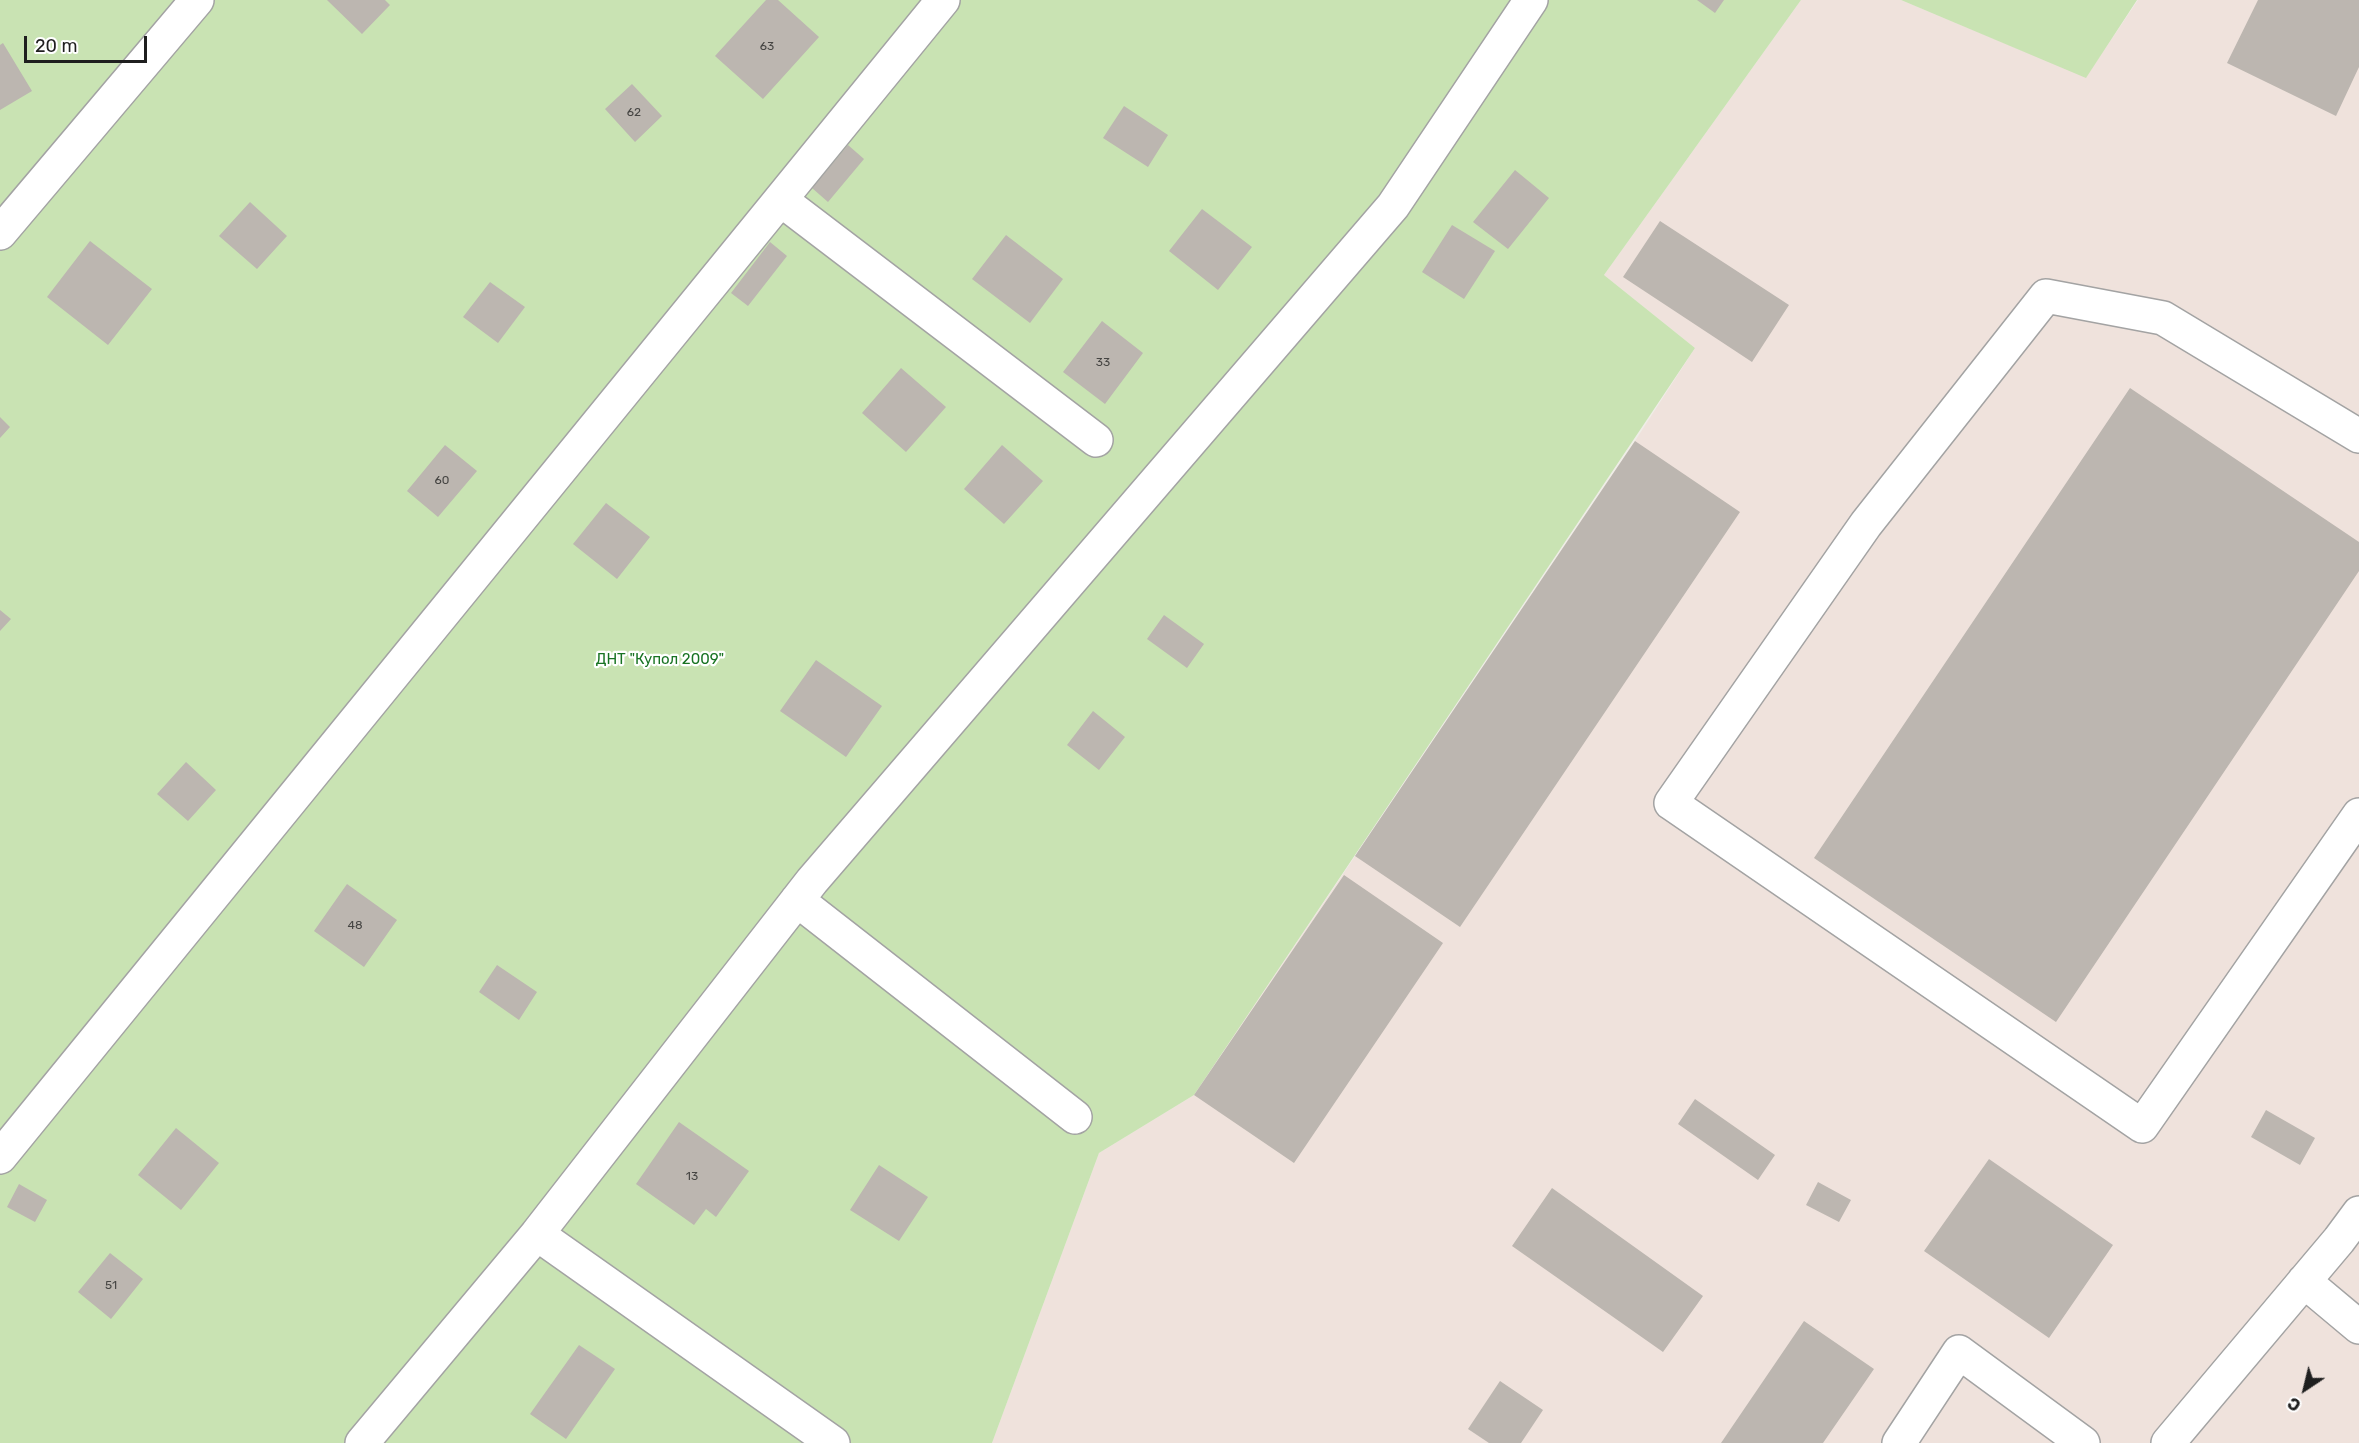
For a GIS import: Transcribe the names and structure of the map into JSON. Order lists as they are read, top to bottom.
{
  "parks": ["ДНТ \"Купол 2009\""],
  "house_numbers": [
    "63",
    "62",
    "33",
    "60",
    "48",
    "13",
    "51"
  ],
  "scale_bar": "20 m",
  "north": "bottom left"
}
